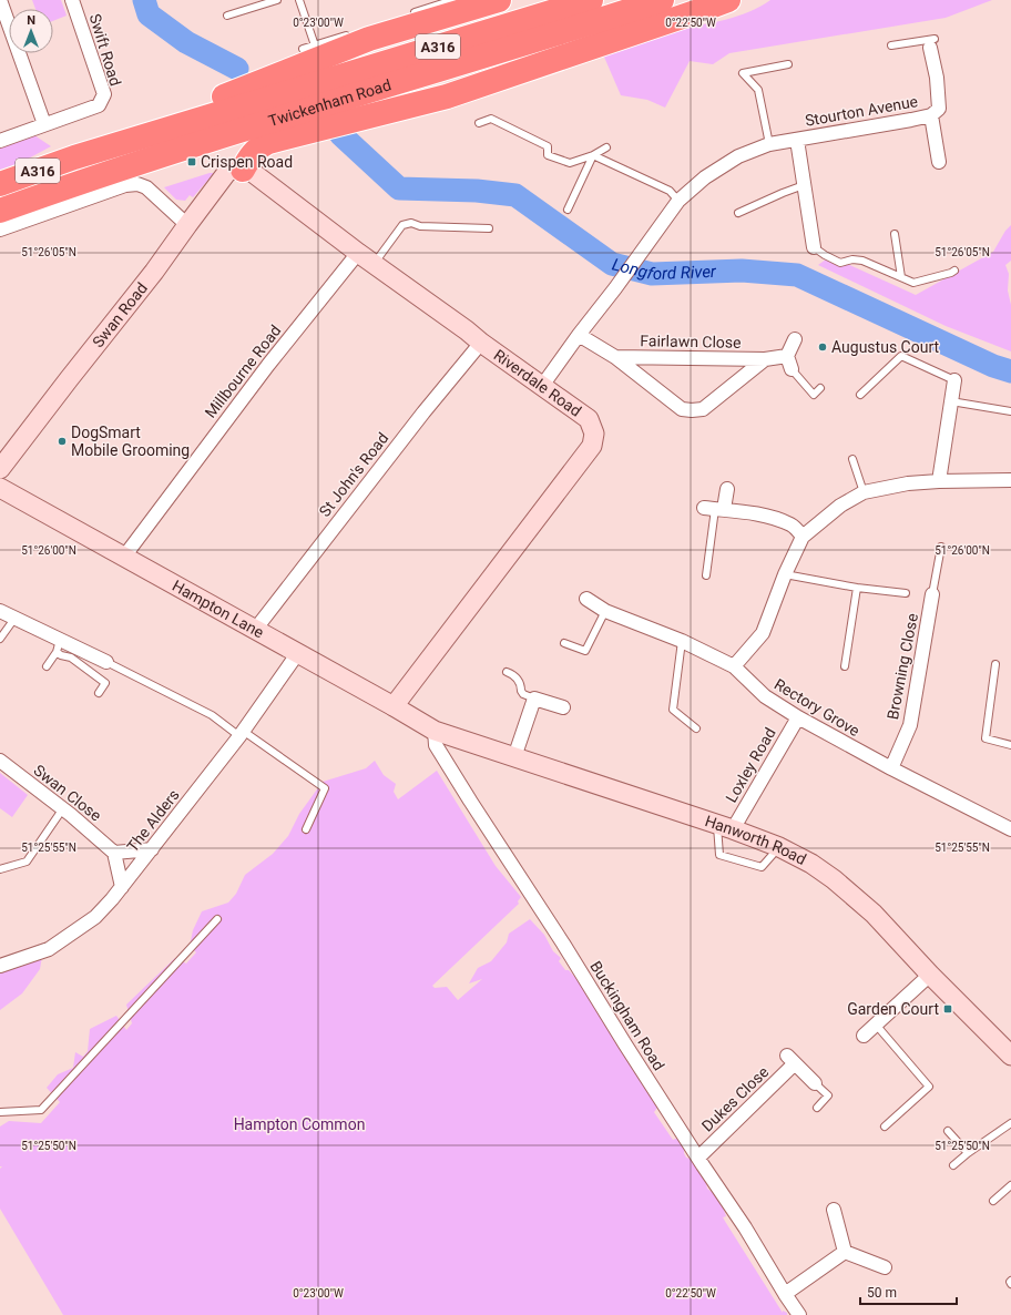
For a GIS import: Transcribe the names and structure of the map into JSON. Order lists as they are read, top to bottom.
{
  "streets": {
    "highway": ["A316", "Twickenham Road"],
    "street": [
      "Swift Road",
      "Stourton Avenue",
      "Swan Road",
      "Fairlawn Close",
      "Millbourne Road",
      "Riverdale Road",
      "St John's Road",
      "Hampton Lane",
      "Browning Close",
      "Rectory Grove",
      "Loxley Road",
      "Swan Close",
      "The Alders",
      "Hanworth Road",
      "Buckingham Road",
      "Dukes Close"
    ]
  },
  "crossings": [
    ["Stourton Avenue", "Fairlawn Close"],
    ["Stourton Avenue", "Riverdale Road"],
    ["Swan Road", "Riverdale Road"],
    ["Millbourne Road", "Riverdale Road"],
    ["Millbourne Road", "Hampton Lane"],
    ["Riverdale Road", "St John's Road"],
    ["Riverdale Road", "Hampton Lane"],
    ["St John's Road", "Hampton Lane"],
    ["Hampton Lane", "The Alders"],
    ["Hampton Lane", "Hanworth Road"],
    ["Hampton Lane", "Buckingham Road"],
    ["Browning Close", "Rectory Grove"],
    ["Rectory Grove", "Loxley Road"],
    ["Loxley Road", "Hanworth Road"],
    ["Hanworth Road", "Buckingham Road"],
    ["Buckingham Road", "Dukes Close"]
  ],
  "water": ["Longford River"],
  "parks": ["Hampton Common"],
  "places": {
    "transit": ["Crispen Road", "Garden Court"],
    "other": ["Augustus Court", "DogSmart Mobile Grooming"]
  },
  "scale_bar": "50 m",
  "north": "top",
  "coordinates": [
    "0°23'00\"W",
    "0°22'50\"W",
    "51°26'05\"N",
    "51°26'00\"N",
    "51°25'55\"N",
    "51°25'50\"N"
  ]
}
